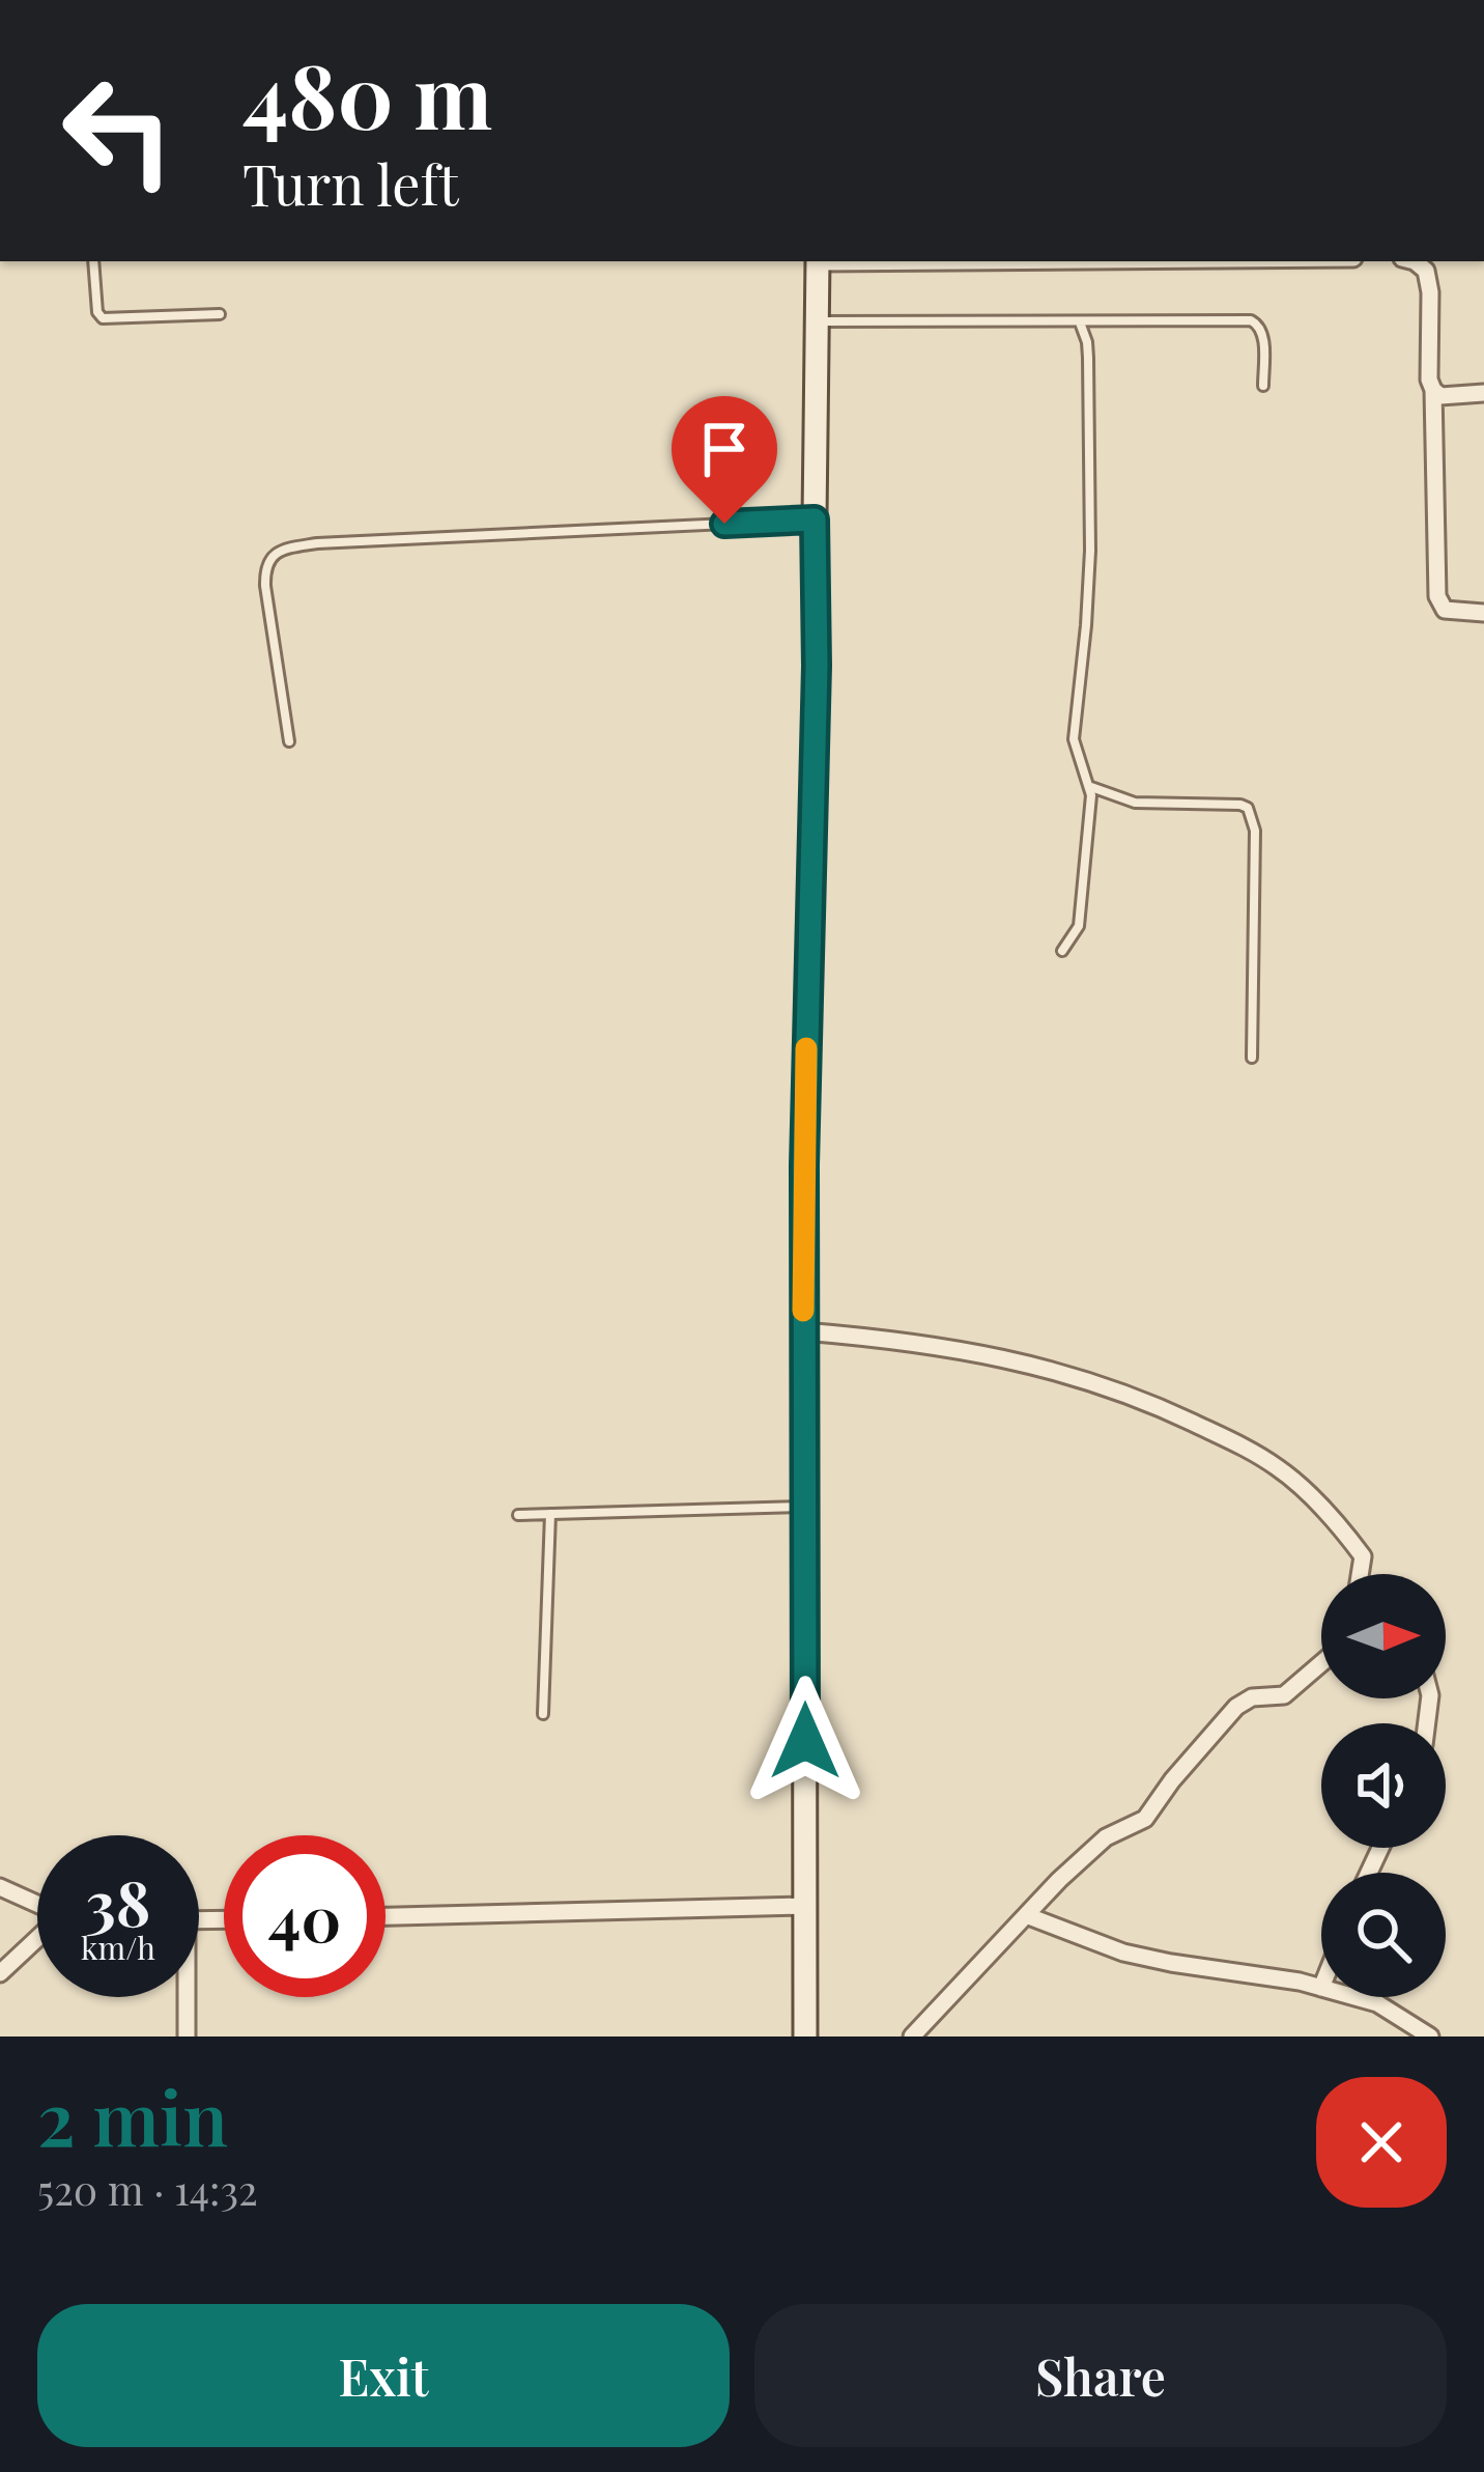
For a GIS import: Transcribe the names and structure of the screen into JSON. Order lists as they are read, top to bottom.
{
  "north": "right",
  "page": {
    "turn": ["480 m", "Turn left"],
    "speed": "38 km/h",
    "limit": "40",
    "heading": ["2 min", "520 m · 14:32"],
    "buttons": ["Exit", "Share"]
  }
}
